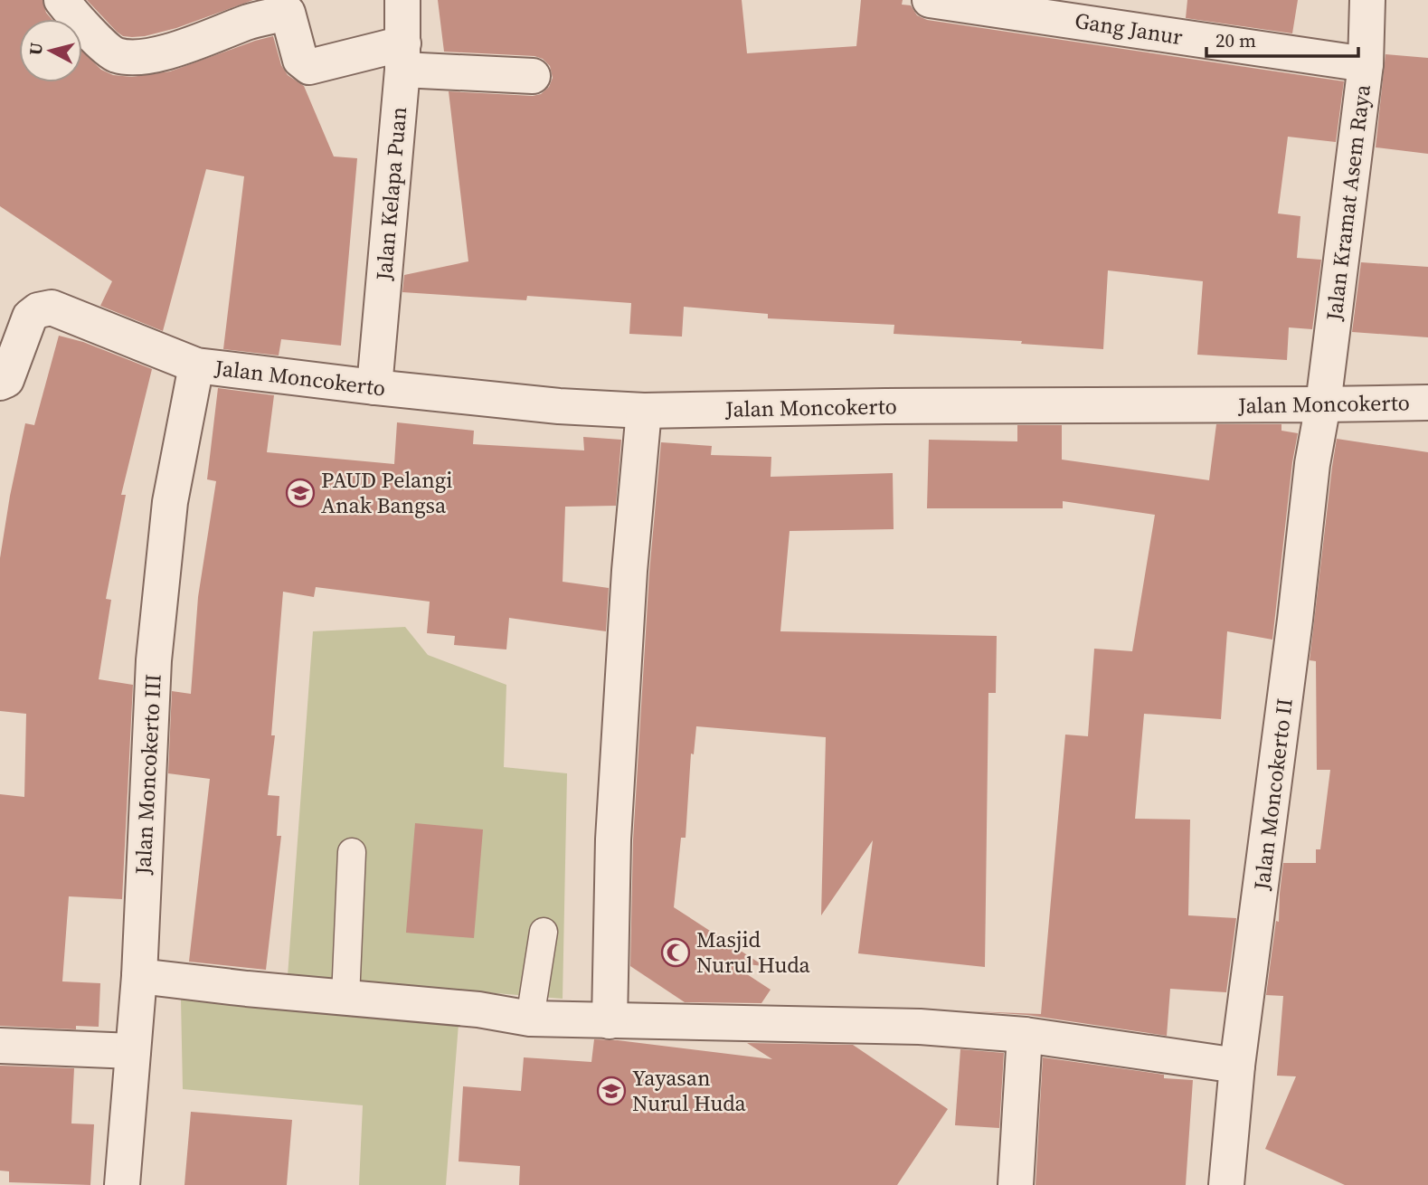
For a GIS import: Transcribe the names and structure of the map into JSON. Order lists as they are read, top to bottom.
{
  "streets": {
    "street": [
      "Gang Janur",
      "Jalan Kelapa Puan",
      "Jalan Kramat Asem Raya",
      "Jalan Moncokerto",
      "Jalan Moncokerto III",
      "Jalan Moncokerto II"
    ]
  },
  "crossings": [
    ["Gang Janur", "Jalan Kramat Asem Raya"],
    ["Jalan Kelapa Puan", "Jalan Moncokerto"],
    ["Jalan Kramat Asem Raya", "Jalan Moncokerto"],
    ["Jalan Kramat Asem Raya", "Jalan Moncokerto II"],
    ["Jalan Moncokerto", "Jalan Moncokerto III"],
    ["Jalan Moncokerto", "Jalan Moncokerto II"]
  ],
  "places": {
    "school or university": ["PAUD Pelangi Anak Bangsa", "Yayasan Nurul Huda"],
    "mosque": ["Masjid Nurul Huda"]
  },
  "scale_bar": "20 m",
  "north": "left"
}
